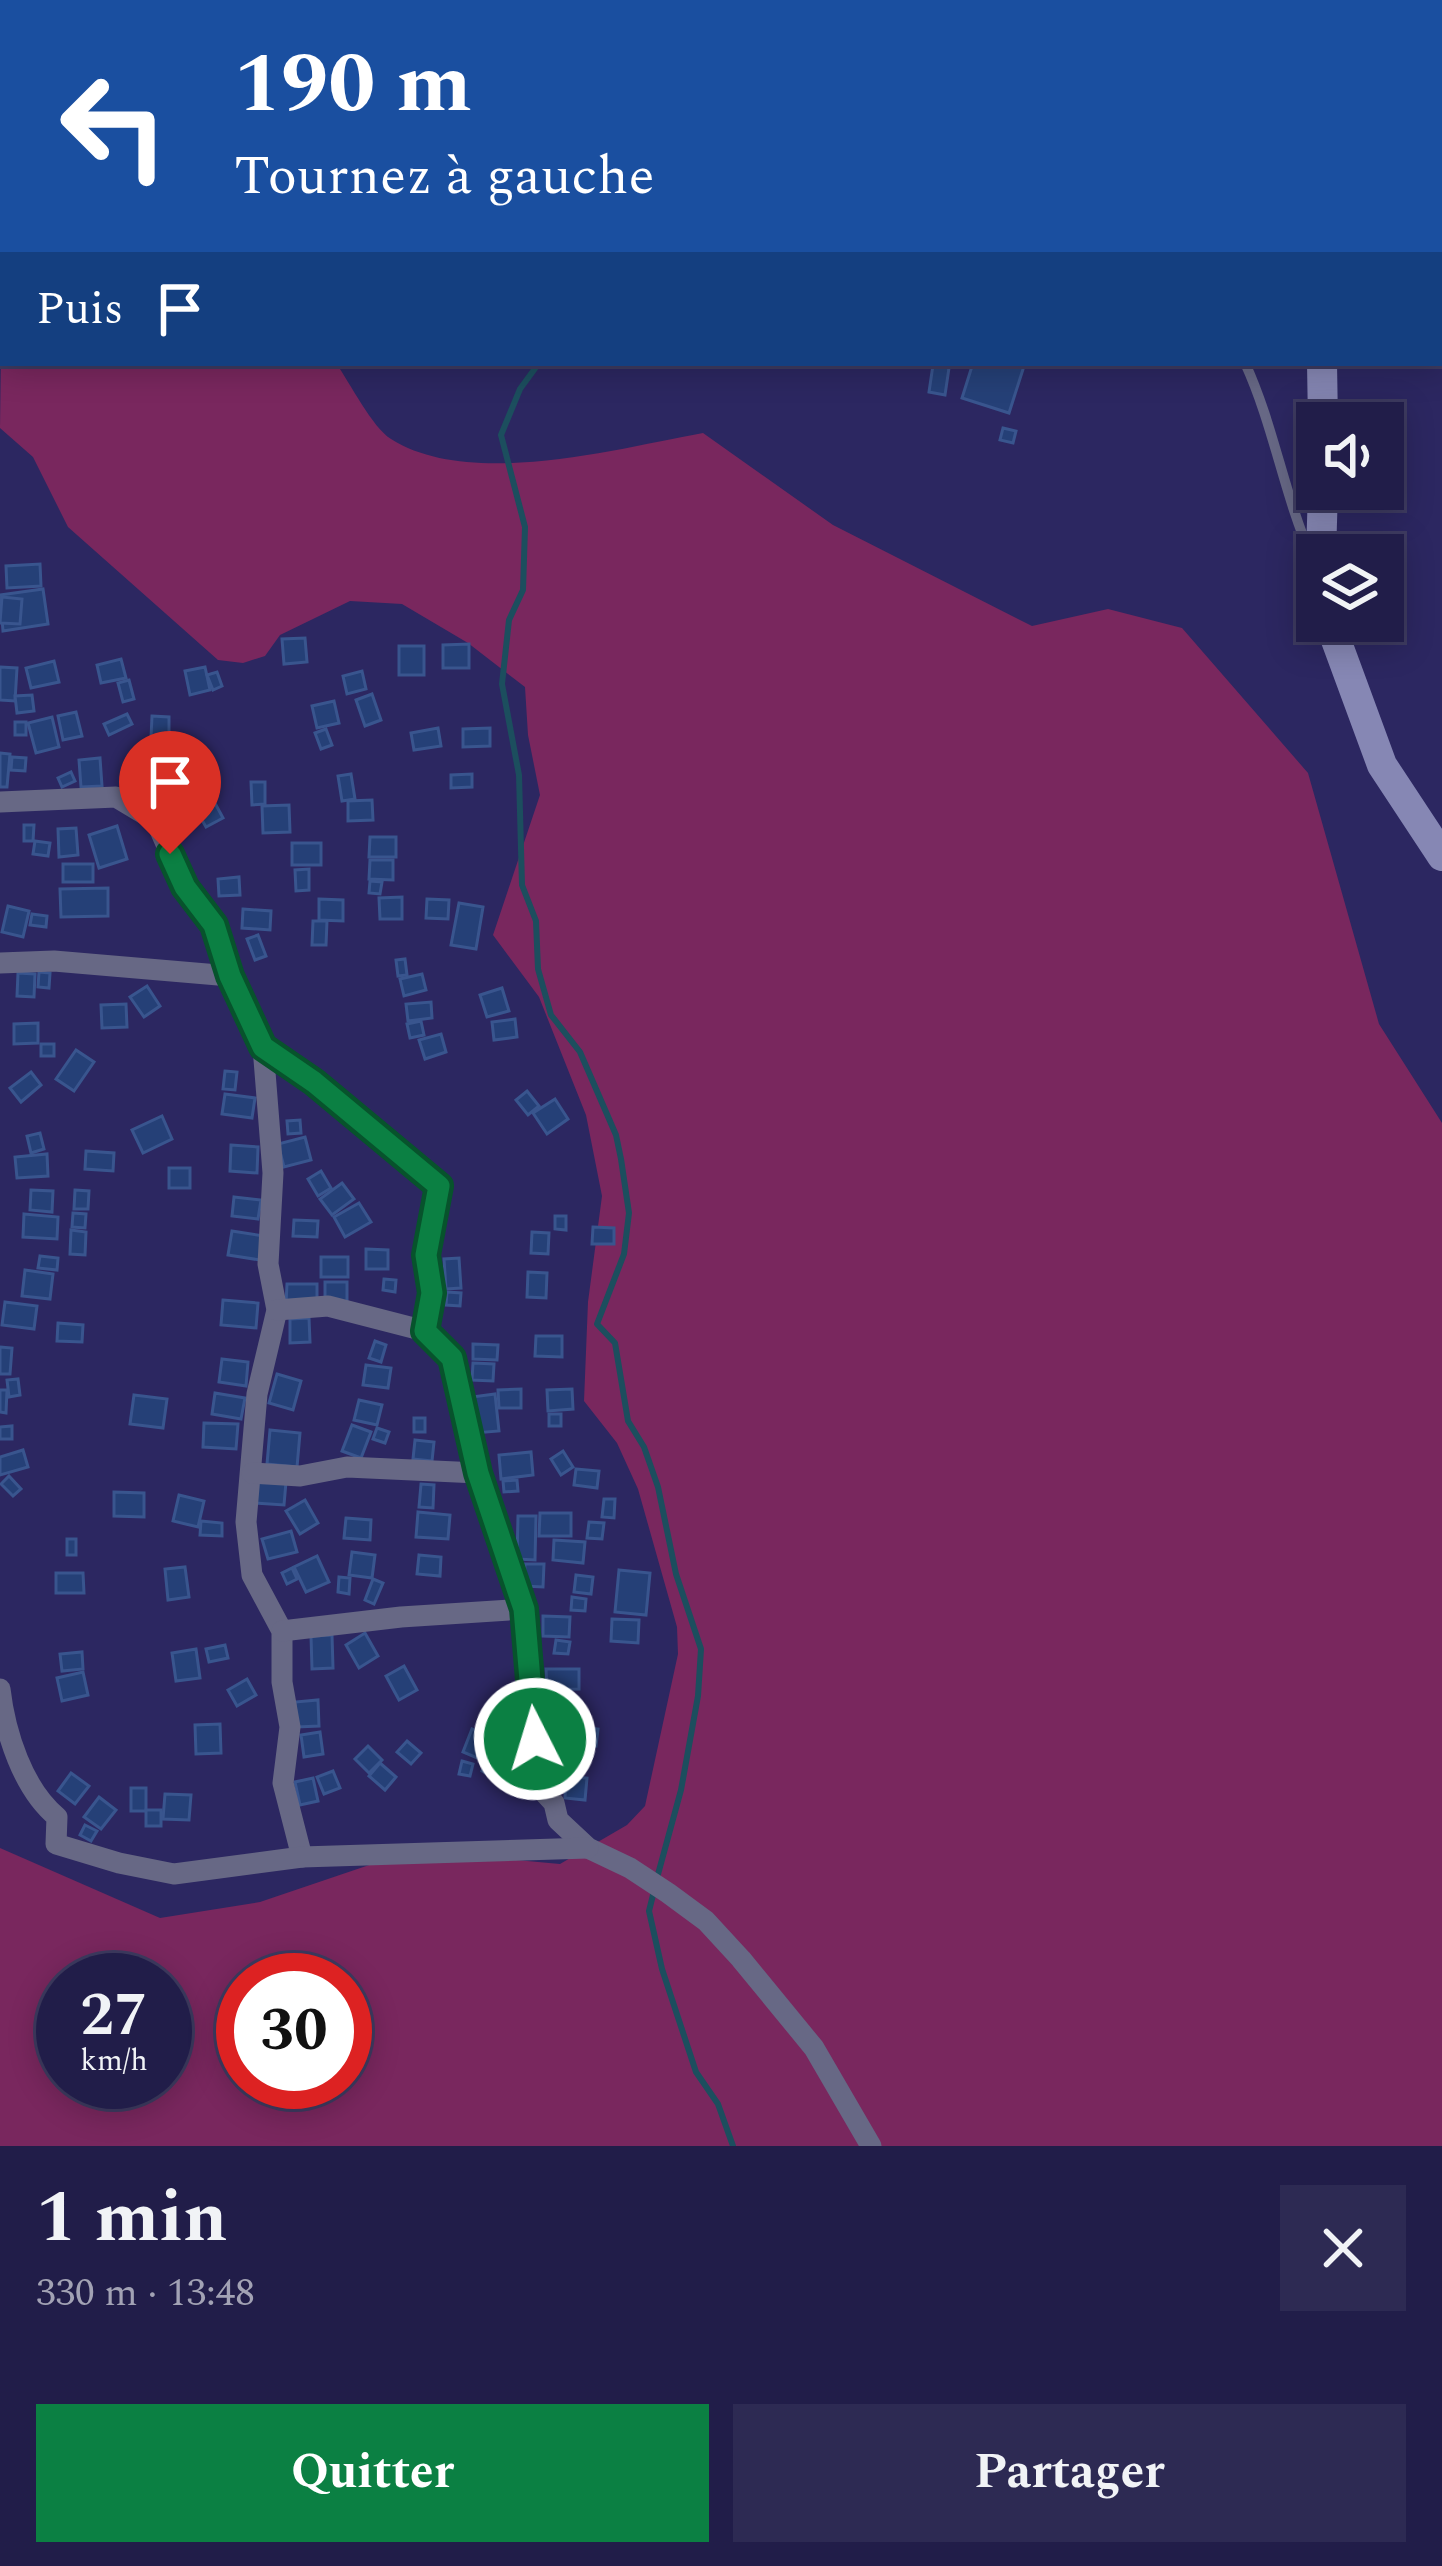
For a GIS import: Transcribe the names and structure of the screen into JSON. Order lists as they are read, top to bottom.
{
  "page": {
    "turn": ["190 m", "Tournez à gauche"],
    "then": "Puis",
    "speed": "27 km/h",
    "limit": "30",
    "heading": ["1 min", "330 m · 13:48"],
    "buttons": ["Quitter", "Partager"]
  }
}
